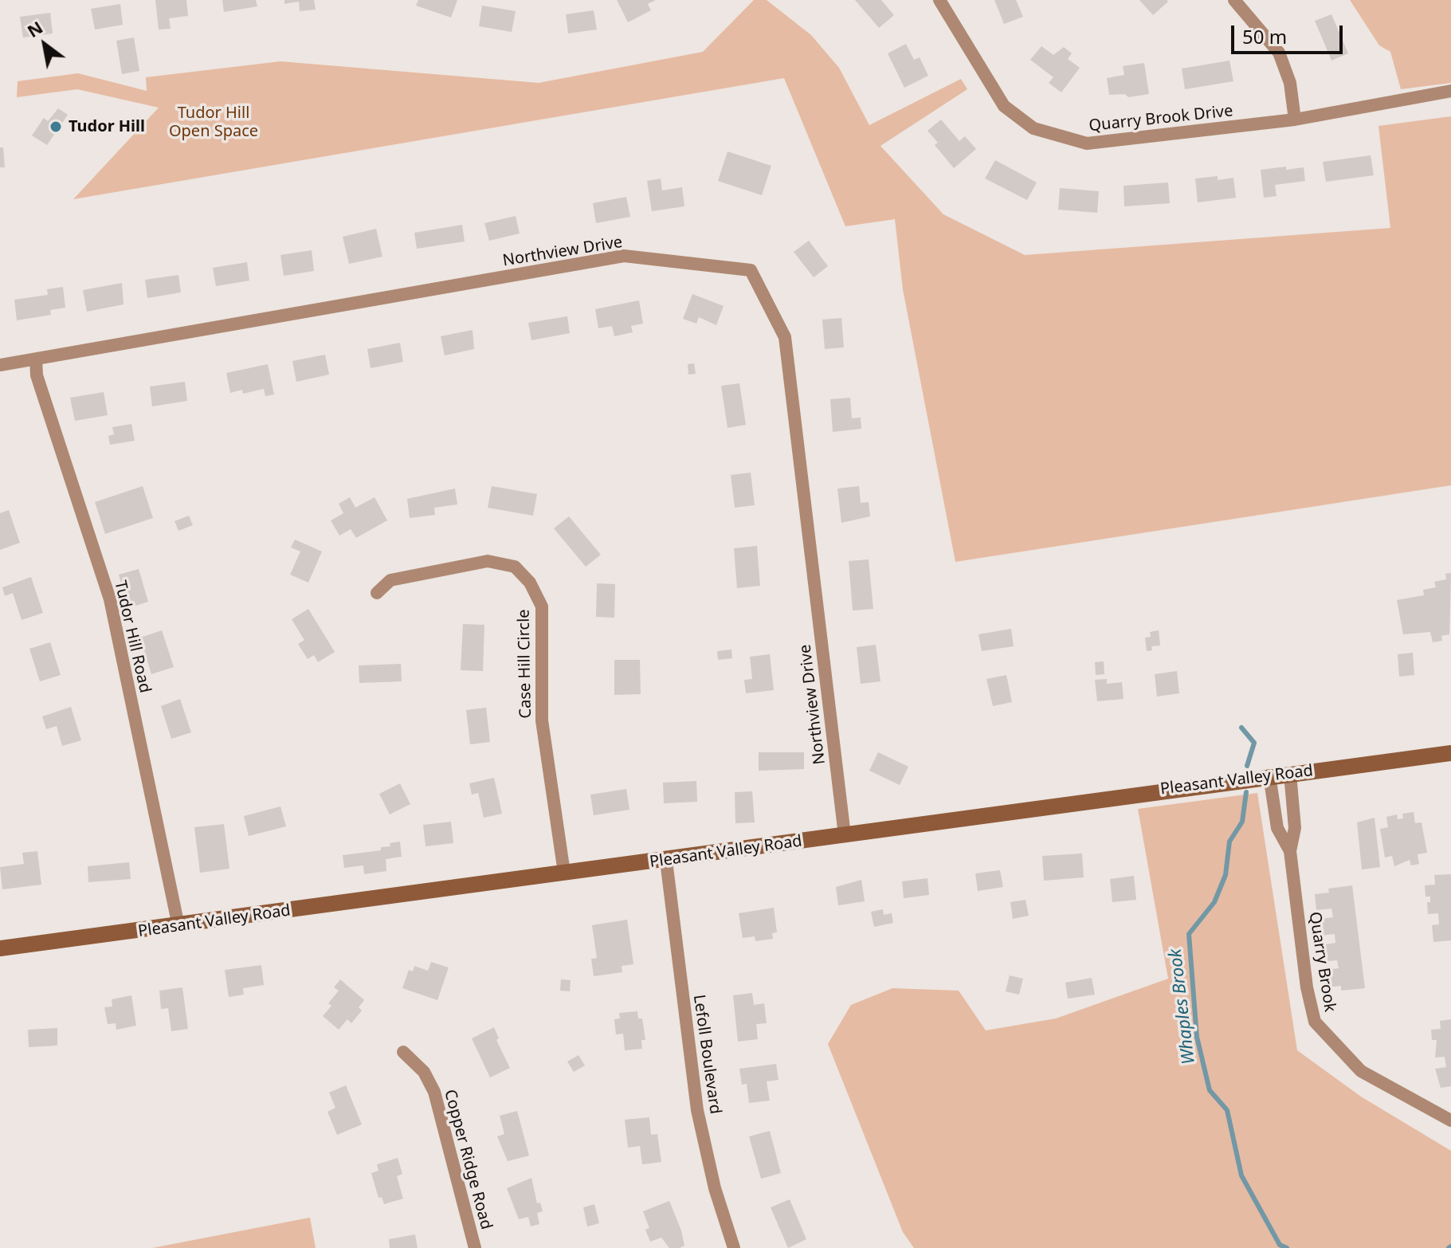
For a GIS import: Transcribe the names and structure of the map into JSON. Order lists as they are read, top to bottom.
{
  "streets": {
    "main road": ["Pleasant Valley Road"],
    "street": [
      "Quarry Brook Drive",
      "Northview Drive",
      "Tudor Hill Road",
      "Case Hill Circle",
      "Quarry Brook",
      "Lefoll Boulevard",
      "Copper Ridge Road"
    ]
  },
  "crossings": [
    ["Northview Drive", "Tudor Hill Road"],
    ["Northview Drive", "Pleasant Valley Road"],
    ["Tudor Hill Road", "Pleasant Valley Road"],
    ["Case Hill Circle", "Pleasant Valley Road"],
    ["Pleasant Valley Road", "Quarry Brook"],
    ["Pleasant Valley Road", "Lefoll Boulevard"]
  ],
  "water": ["Whaples Brook"],
  "parks": ["Tudor Hill Open Space"],
  "places": ["Tudor Hill"],
  "scale_bar": "50 m",
  "north": "top left"
}
